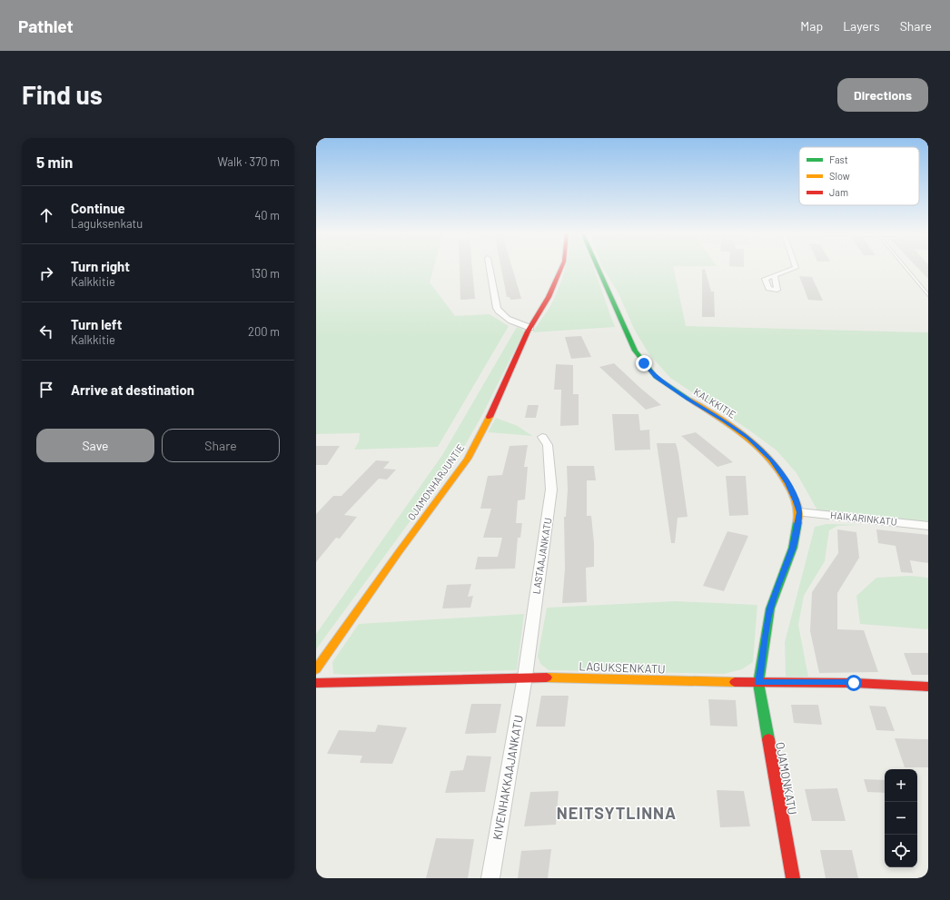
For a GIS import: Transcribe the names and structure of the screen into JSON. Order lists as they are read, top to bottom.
{
  "streets": {
    "street": [
      "KALKKITIE",
      "OJAMONHARJUNTIE",
      "HAIKARINKATU",
      "LASTAAJANKATU",
      "LAGUKSENKATU",
      "KIVENHAKKAAJANKATU",
      "OJAMONKATU"
    ]
  },
  "crossings": [
    ["KALKKITIE", "HAIKARINKATU"],
    ["LASTAAJANKATU", "LAGUKSENKATU"],
    ["LASTAAJANKATU", "KIVENHAKKAAJANKATU"],
    ["LAGUKSENKATU", "KIVENHAKKAAJANKATU"],
    ["LAGUKSENKATU", "OJAMONKATU"]
  ],
  "districts": ["NEITSYTLINNA"],
  "legend": ["Fast", "Slow", "Jam"],
  "page": {
    "header": "Pathlet",
    "nav": ["Map", "Layers", "Share"],
    "buttons": [
      "Directions",
      ["Save", "Share"]
    ],
    "title": "Find us",
    "heading": ["5 min", "Walk · 370 m"],
    "list": [
      ["Continue", "Laguksenkatu", "40 m"],
      ["Turn right", "Kalkkitie", "130 m"],
      ["Turn left", "Kalkkitie", "200 m"],
      "Arrive at destination"
    ],
    "map_buttons": ["+", "−"]
  }
}
